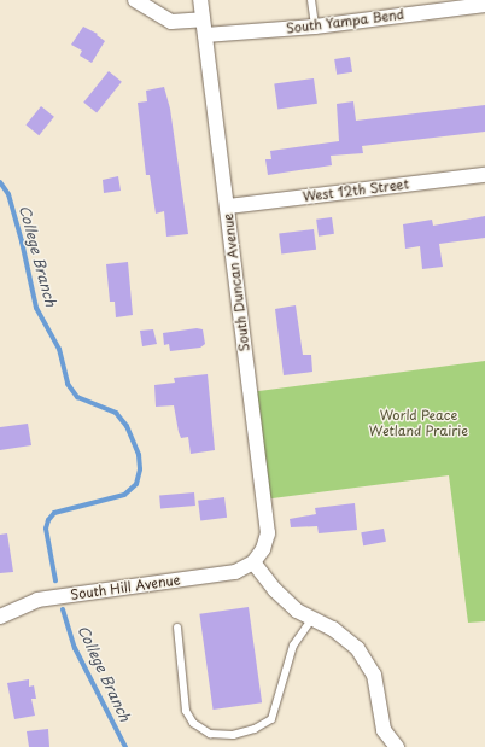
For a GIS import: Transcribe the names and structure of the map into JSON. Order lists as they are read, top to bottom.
{
  "streets": {
    "street": [
      "South Yampa Bend",
      "West 12th Street",
      "South Duncan Avenue",
      "South Hill Avenue"
    ]
  },
  "crossings": [
    ["South Yampa Bend", "South Duncan Avenue"],
    ["West 12th Street", "South Duncan Avenue"],
    ["South Duncan Avenue", "South Hill Avenue"]
  ],
  "water": ["College Branch"],
  "parks": ["World Peace Wetland Prairie"]
}
